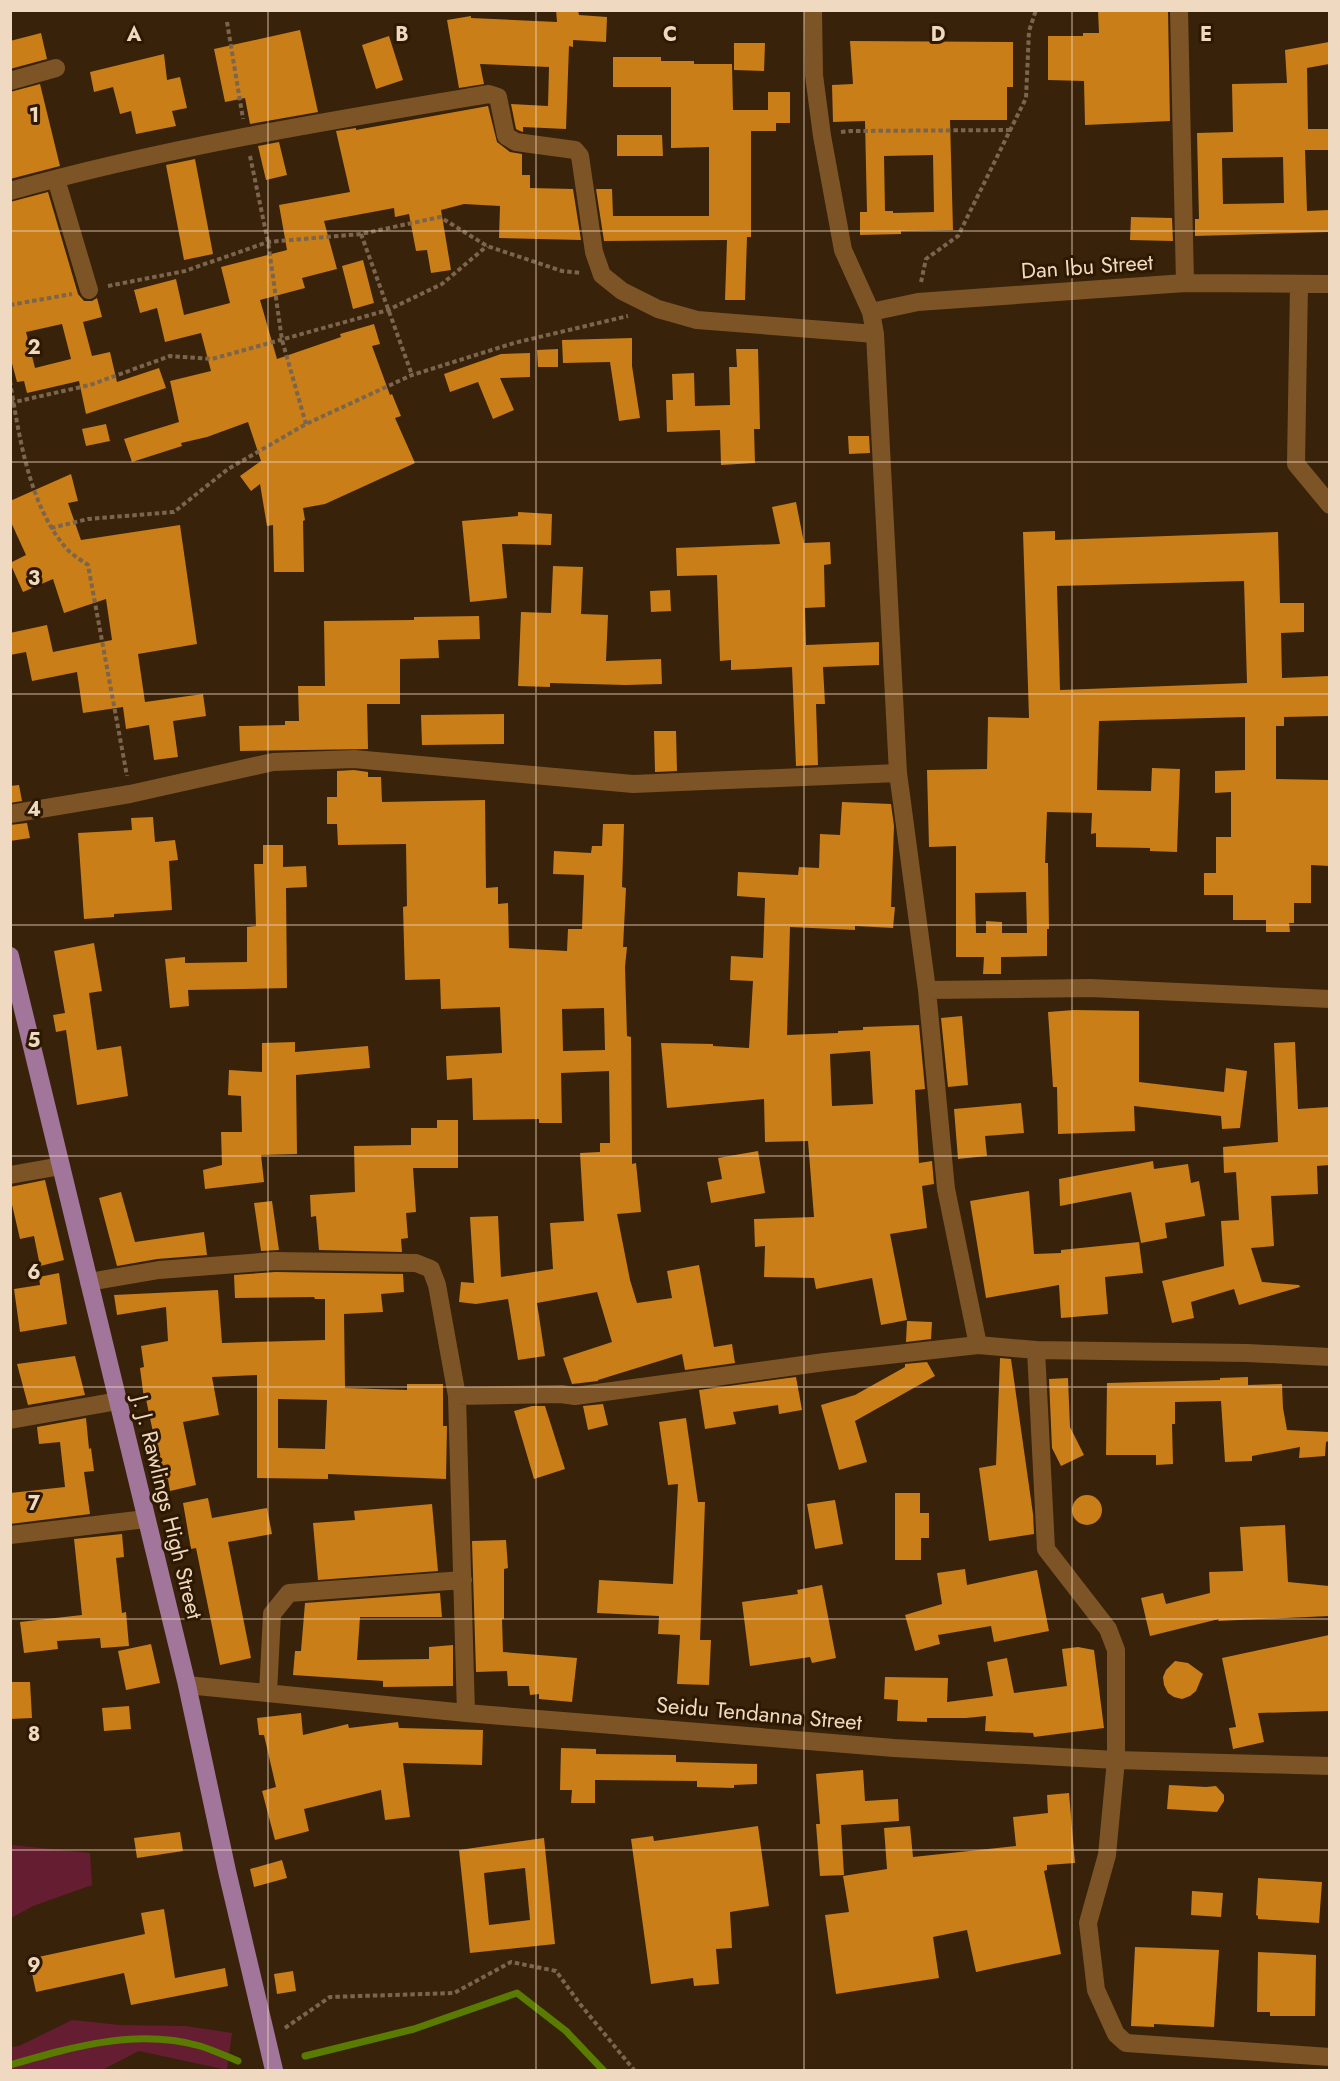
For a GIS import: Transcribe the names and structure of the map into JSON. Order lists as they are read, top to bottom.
{
  "streets": {
    "main road": ["J. J. Rawlings High Street"],
    "street": ["Dan Ibu Street", "Seidu Tendanna Street"]
  },
  "crossings": [
    ["J. J. Rawlings High Street", "Seidu Tendanna Street"]
  ],
  "grid": {
    "columns": [
      "A",
      "B",
      "C",
      "D",
      "E"
    ],
    "rows": [
      "1",
      "2",
      "3",
      "4",
      "5",
      "6",
      "7",
      "8",
      "9"
    ]
  }
}
